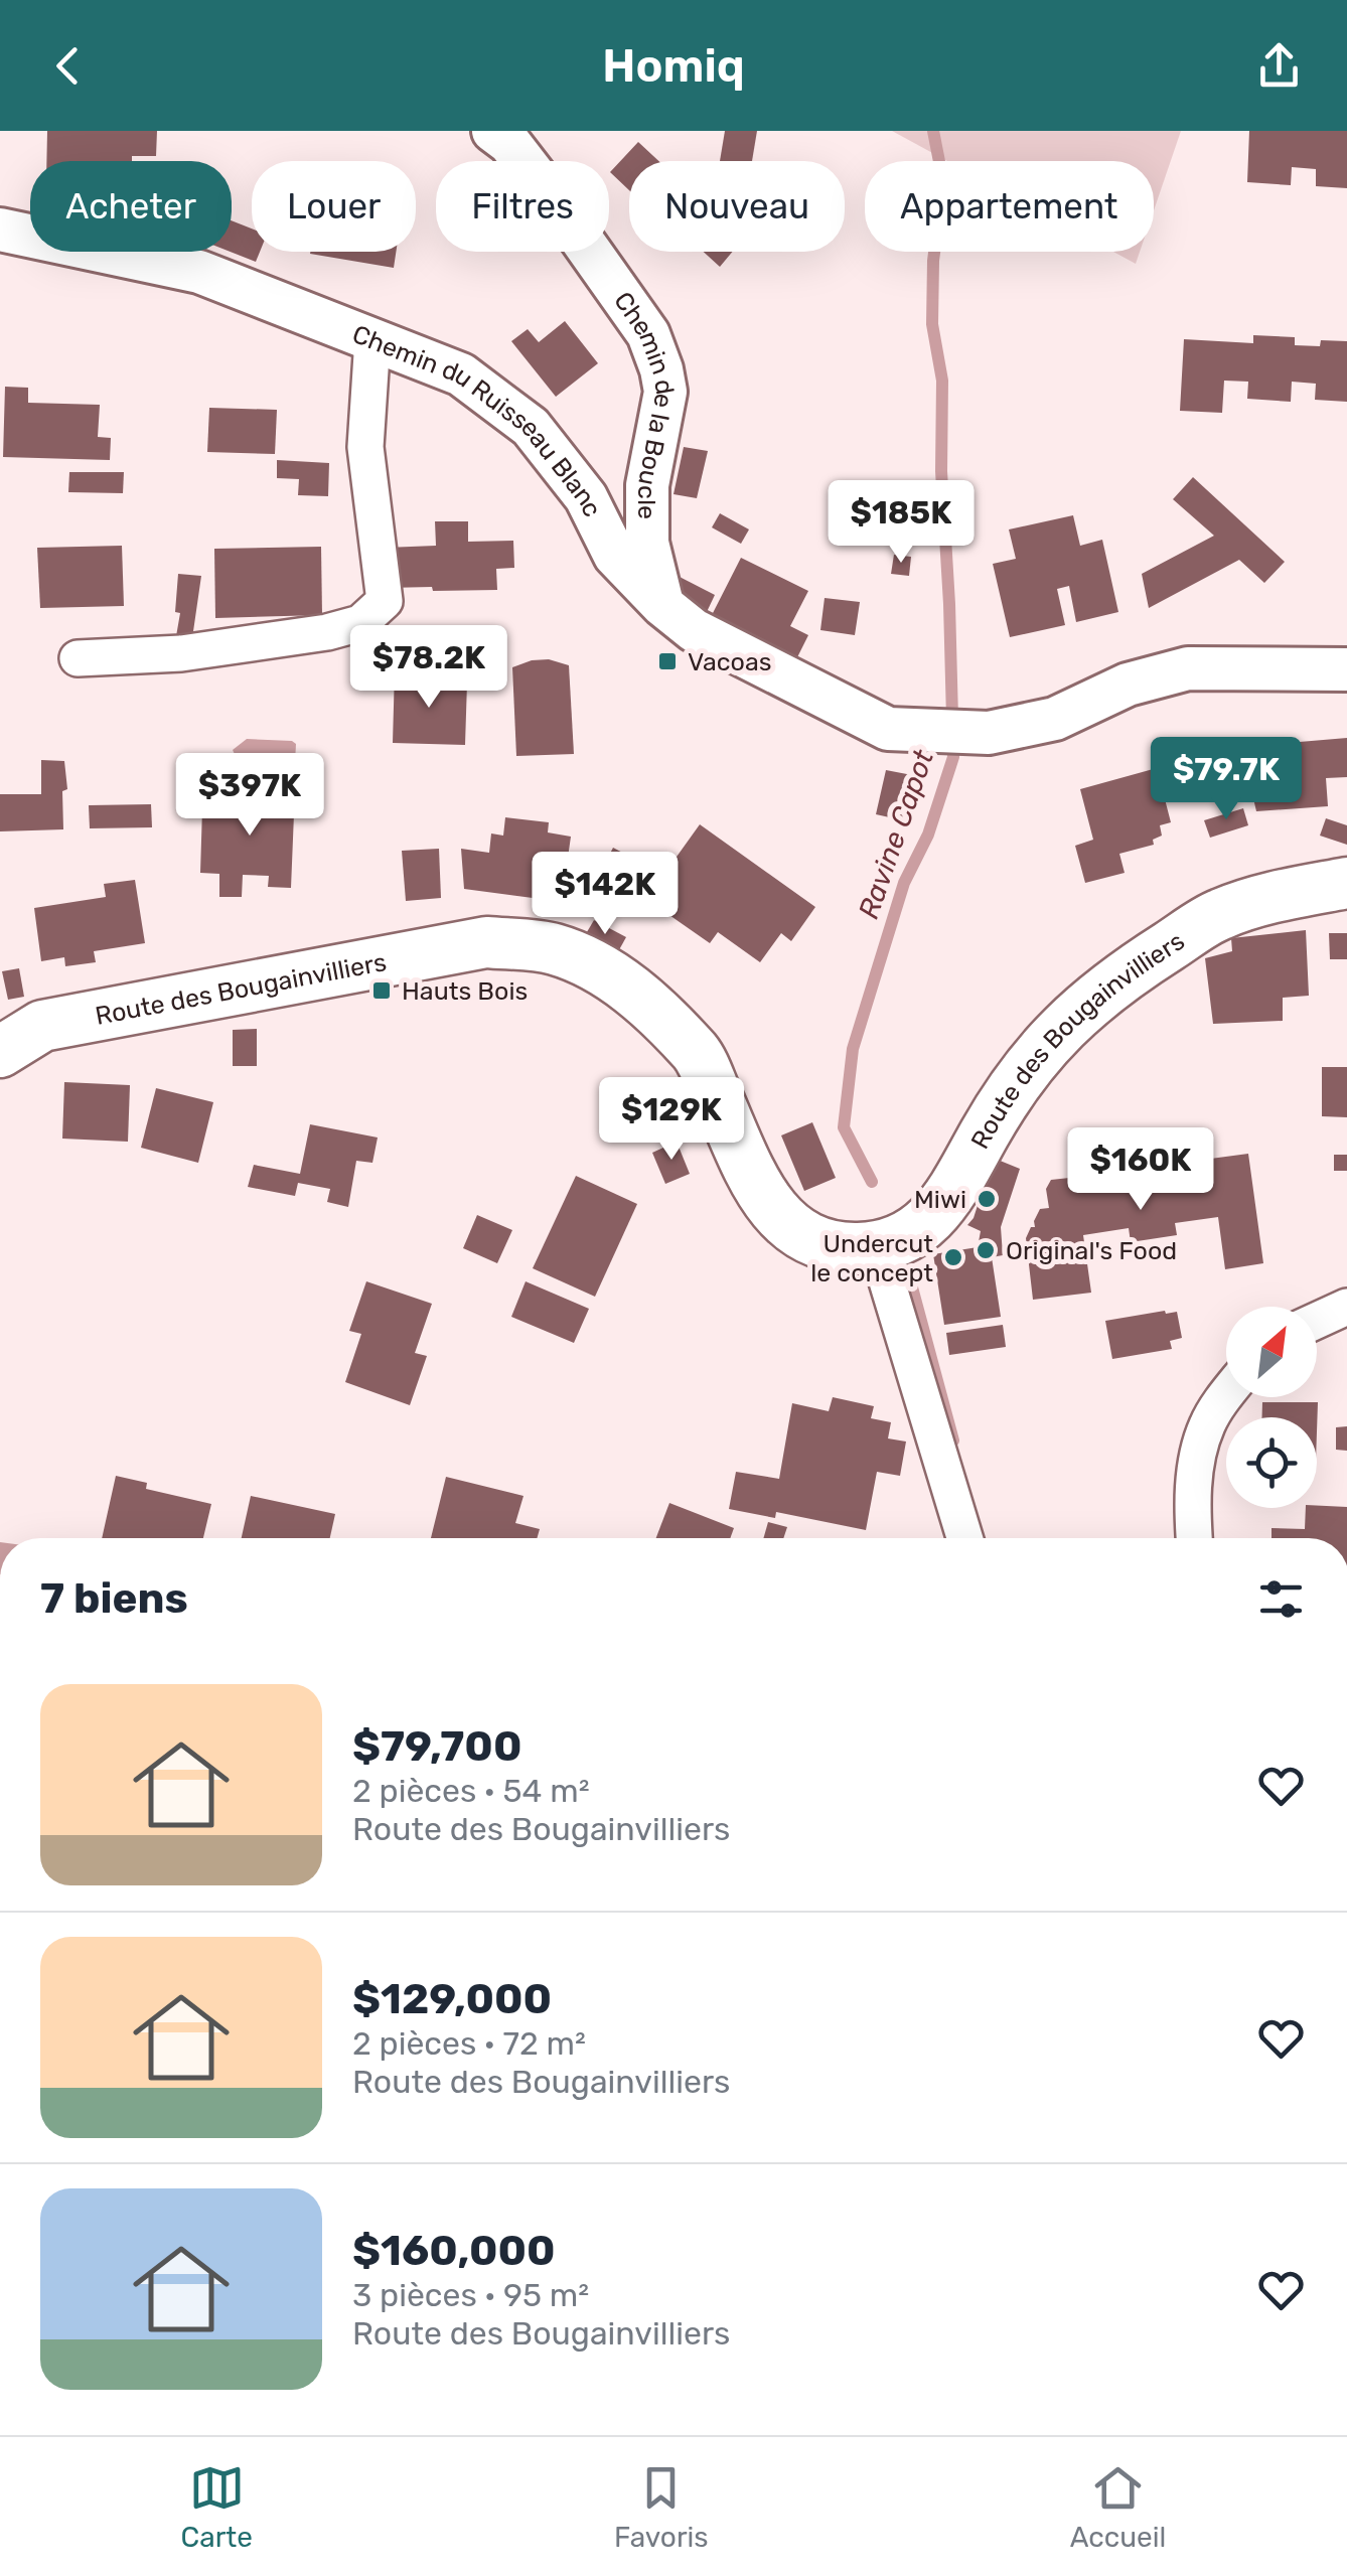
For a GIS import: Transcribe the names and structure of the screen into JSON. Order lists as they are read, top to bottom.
{
  "streets": {
    "main road": ["Route des Bougainvilliers"],
    "street": ["Chemin de la Boucle", "Chemin du Ruisseau Blanc"]
  },
  "crossings": [
    ["Chemin de la Boucle", "Chemin du Ruisseau Blanc"]
  ],
  "water": ["Ravine Capot"],
  "places": {
    "transit": ["Vacoas", "Hauts Bois"],
    "other": ["Miwi", "Original's Food", "Undercut le concept"]
  },
  "north": "top right",
  "page": {
    "header": "Homiq",
    "chip": [
      "Acheter",
      "Louer",
      "Filtres",
      "Nouveau",
      "Appartement"
    ],
    "price": [
      "$185K",
      "$78.2K",
      "$79.7K",
      "$397K",
      "$142K",
      "$129K",
      "$160K"
    ],
    "heading": "7 biens",
    "list": [
      {
        "name": "$79,700",
        "note": "2 pièces · 54 m² · Route des Bougainvilliers"
      },
      {
        "name": "$129,000",
        "note": "2 pièces · 72 m² · Route des Bougainvilliers"
      },
      {
        "name": "$160,000",
        "note": "3 pièces · 95 m² · Route des Bougainvilliers"
      }
    ],
    "tabs": ["Carte", "Favoris", "Accueil"]
  }
}
